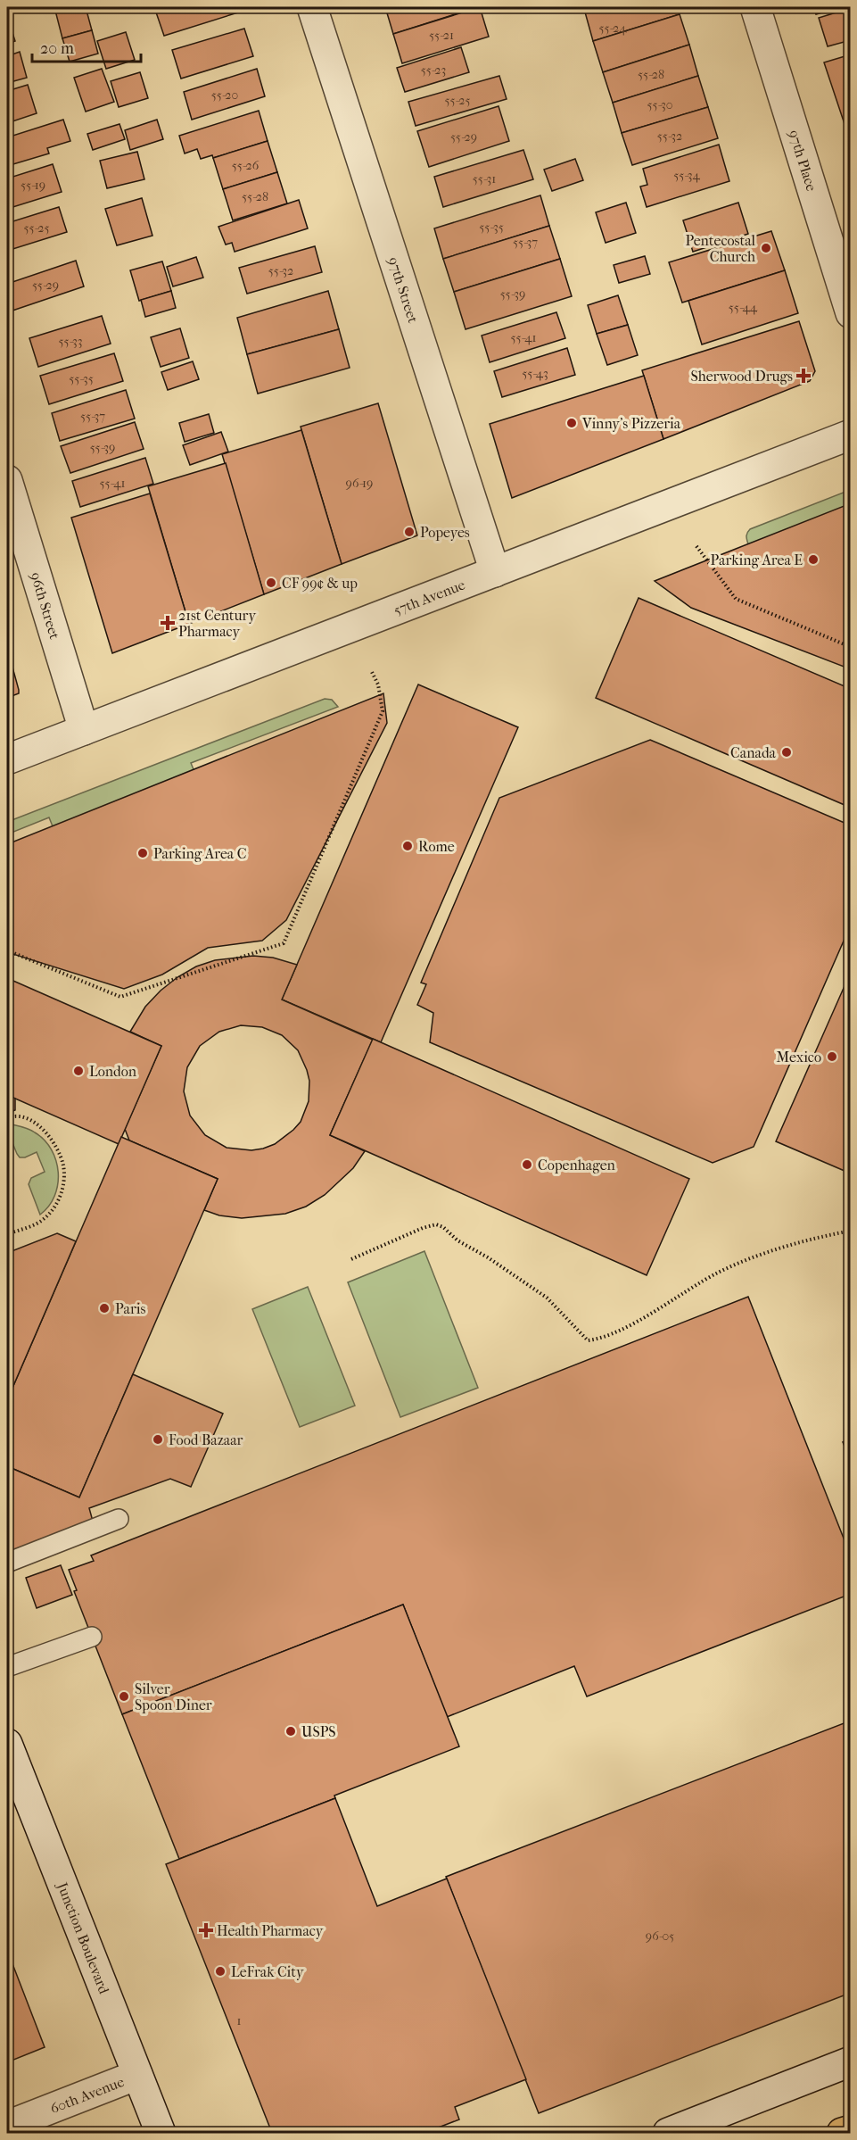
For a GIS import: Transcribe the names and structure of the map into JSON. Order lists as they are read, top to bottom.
{
  "streets": {
    "street": [
      "97th Place",
      "97th Street",
      "57th Avenue",
      "96th Street",
      "Junction Boulevard",
      "60th Avenue"
    ]
  },
  "crossings": [
    ["97th Street", "57th Avenue"],
    ["57th Avenue", "96th Street"],
    ["Junction Boulevard", "60th Avenue"]
  ],
  "places": {
    "other": [
      "Pentecostal Church",
      "Vinny's Pizzeria",
      "Popeyes",
      "Parking Area E",
      "CF 99¢ & up",
      "Canada",
      "Rome",
      "Parking Area C",
      "Mexico",
      "London",
      "Copenhagen",
      "Paris",
      "Food Bazaar",
      "Silver Spoon Diner",
      "USPS",
      "LeFrak City"
    ],
    "health": ["Sherwood Drugs", "21st Century Pharmacy", "Health Pharmacy"]
  },
  "house_numbers": [
    "55-24",
    "55-21",
    "55-23",
    "55-28",
    "55-20",
    "55-25",
    "55-30",
    "55-32",
    "55-29",
    "55-26",
    "55-34",
    "55-31",
    "55-19",
    "55-28",
    "55-35",
    "55-25",
    "55-37",
    "55-32",
    "55-29",
    "55-39",
    "55-44",
    "55-41",
    "55-33",
    "55-43",
    "55-35",
    "55-37",
    "55-39",
    "55-41",
    "96-19",
    "96-05",
    "1"
  ],
  "scale_bar": "20 m"
}
